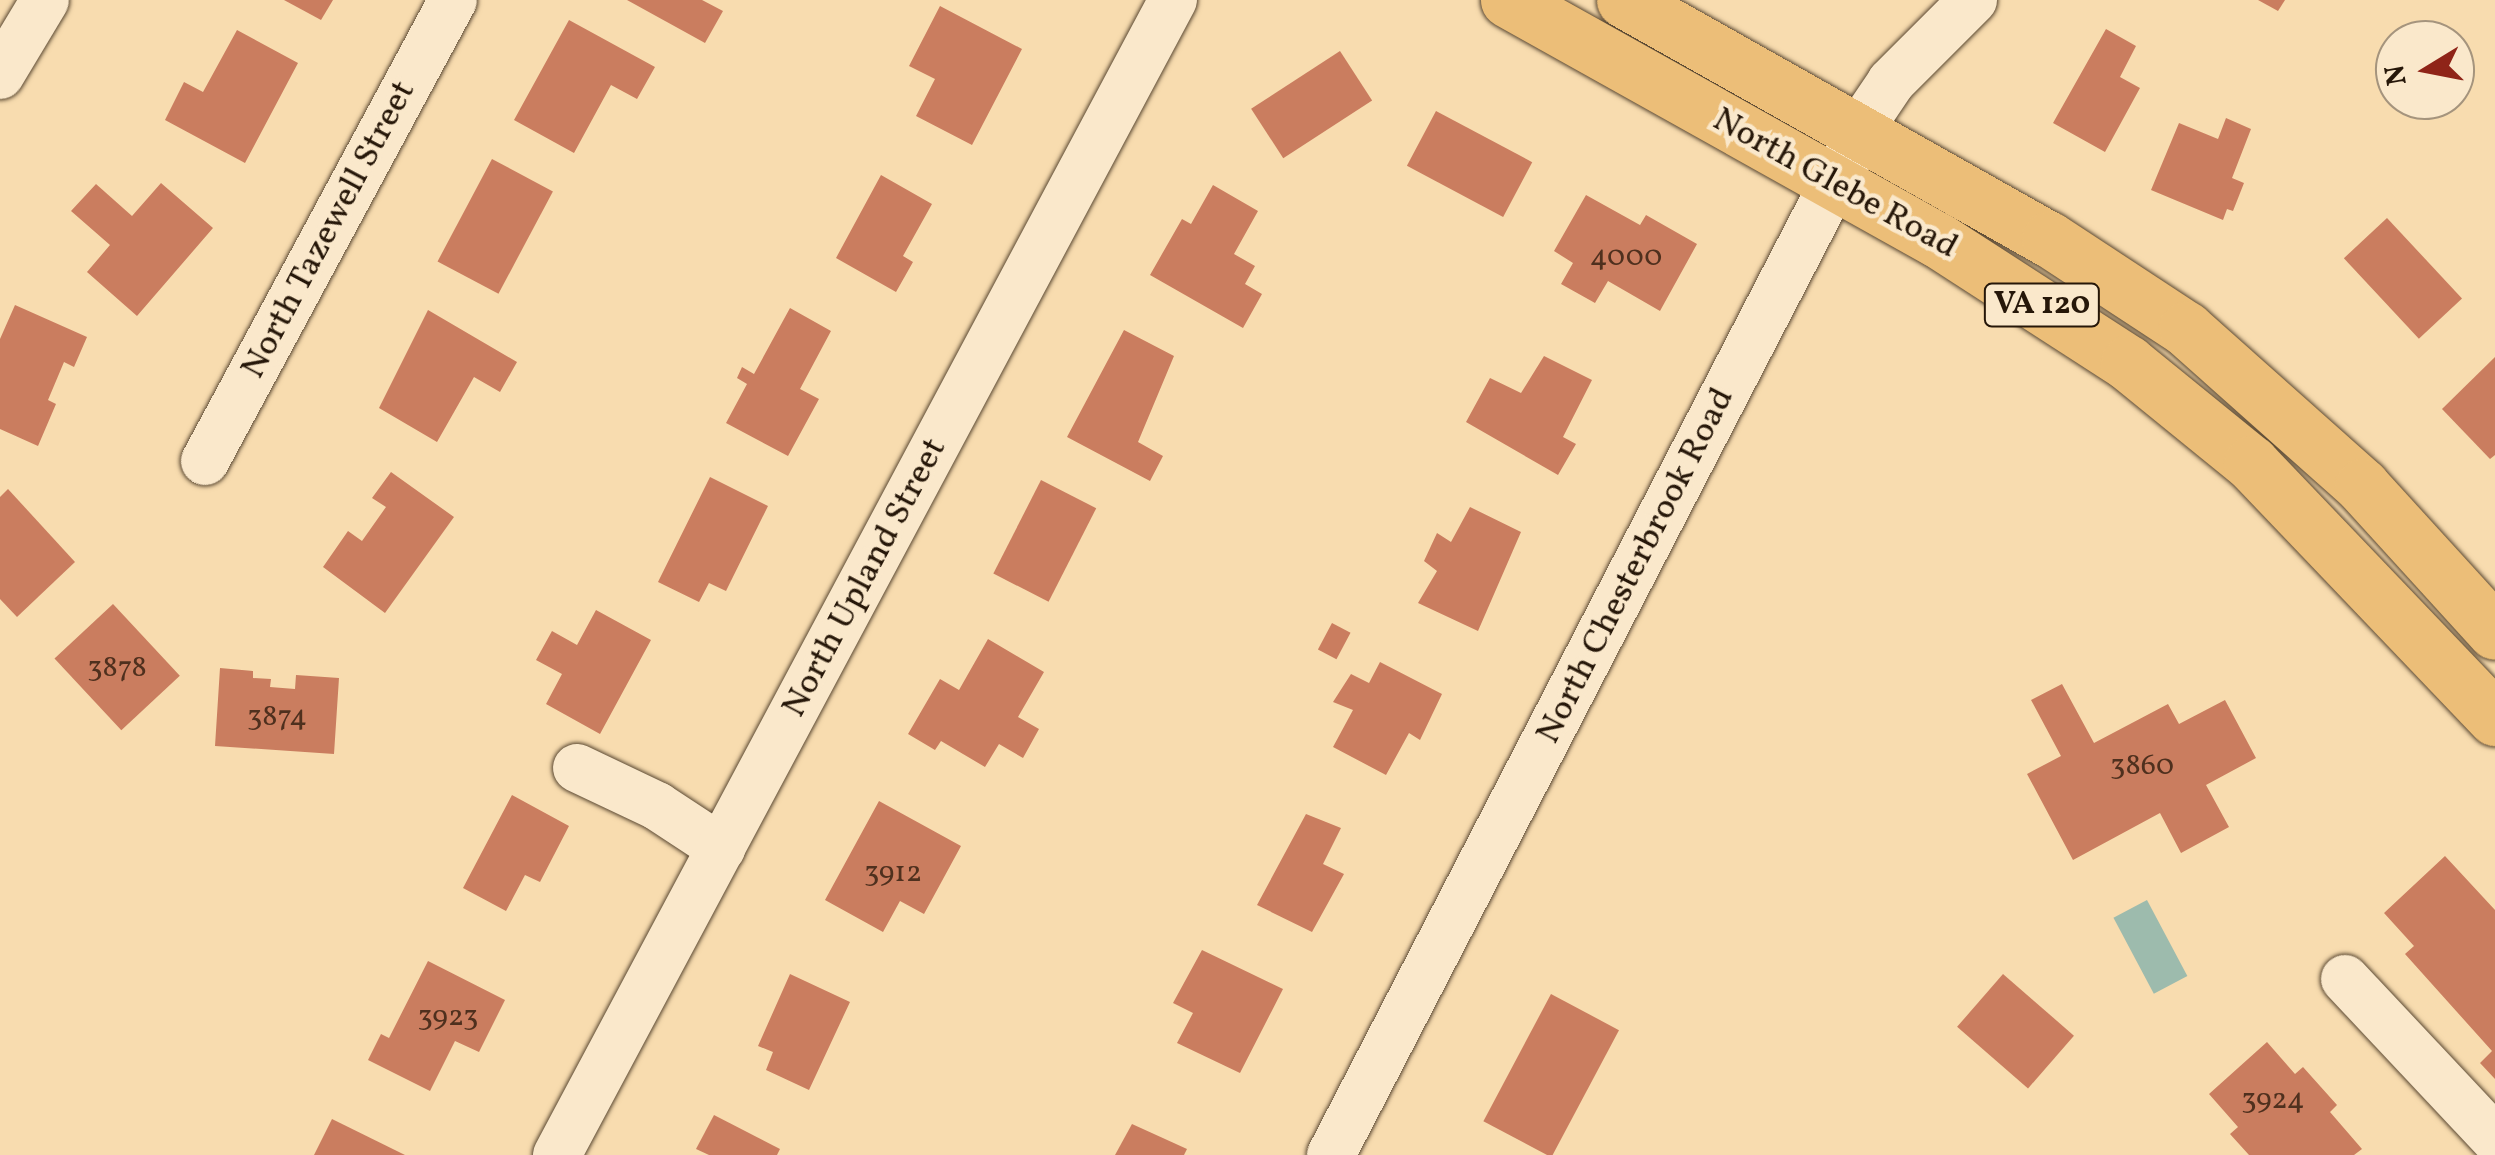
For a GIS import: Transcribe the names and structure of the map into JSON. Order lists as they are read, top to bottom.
{
  "streets": {
    "main road": ["North Glebe Road", "VA 120"],
    "street": ["North Tazewell Street", "North Chesterbrook Road", "North Upland Street"]
  },
  "crossings": [
    ["North Glebe Road", "North Chesterbrook Road"]
  ],
  "house_numbers": [
    "4000",
    "3878",
    "3874",
    "3860",
    "3912",
    "3923",
    "3924"
  ],
  "north": "left"
}
